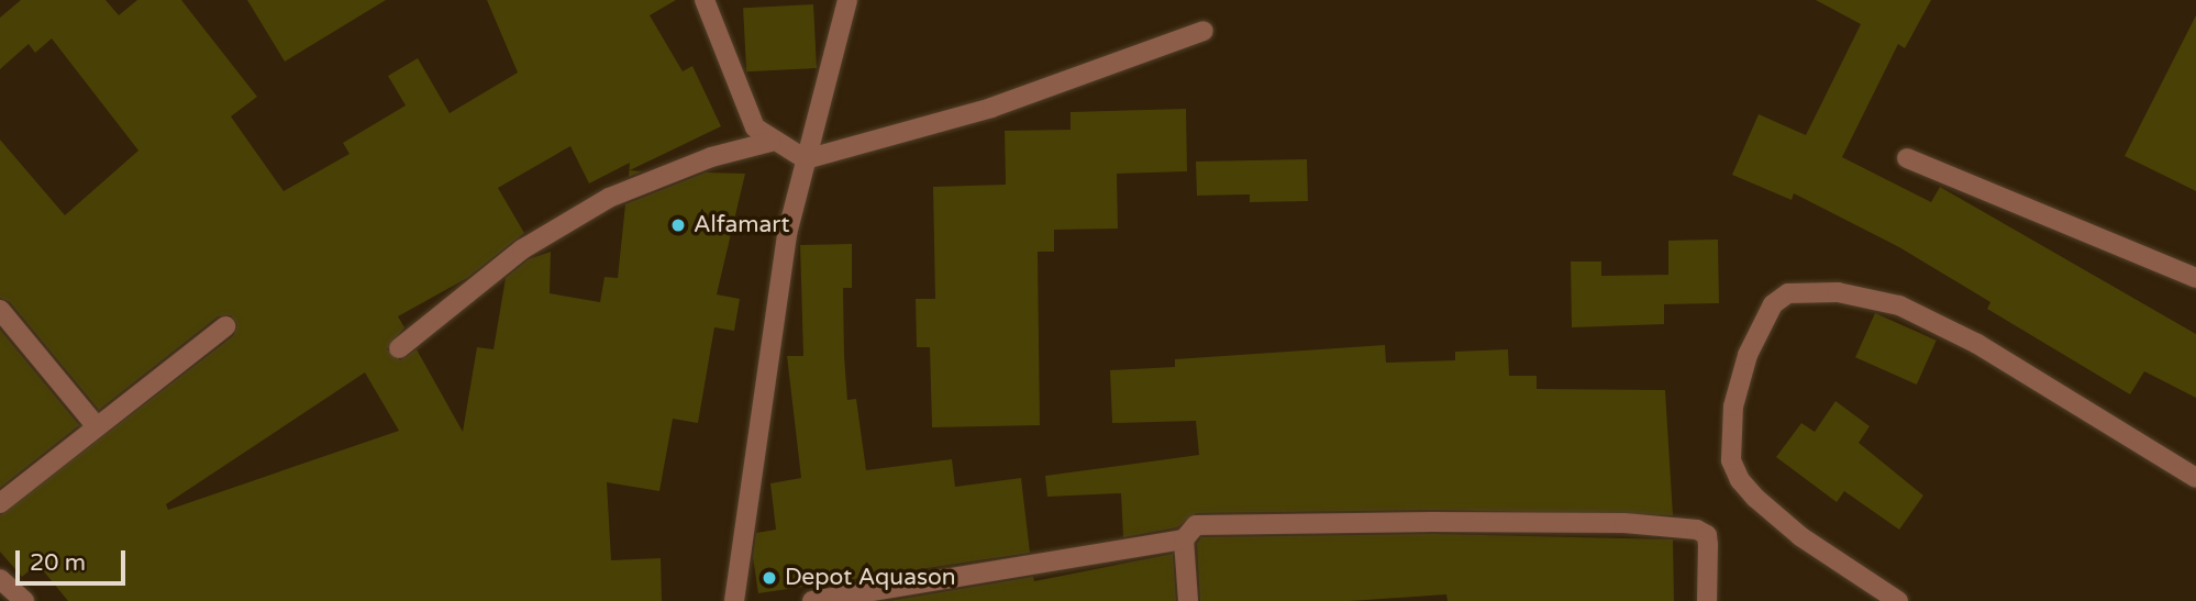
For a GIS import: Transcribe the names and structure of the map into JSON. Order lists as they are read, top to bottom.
{
  "places": ["Alfamart", "Depot Aquason"],
  "scale_bar": "20 m"
}
